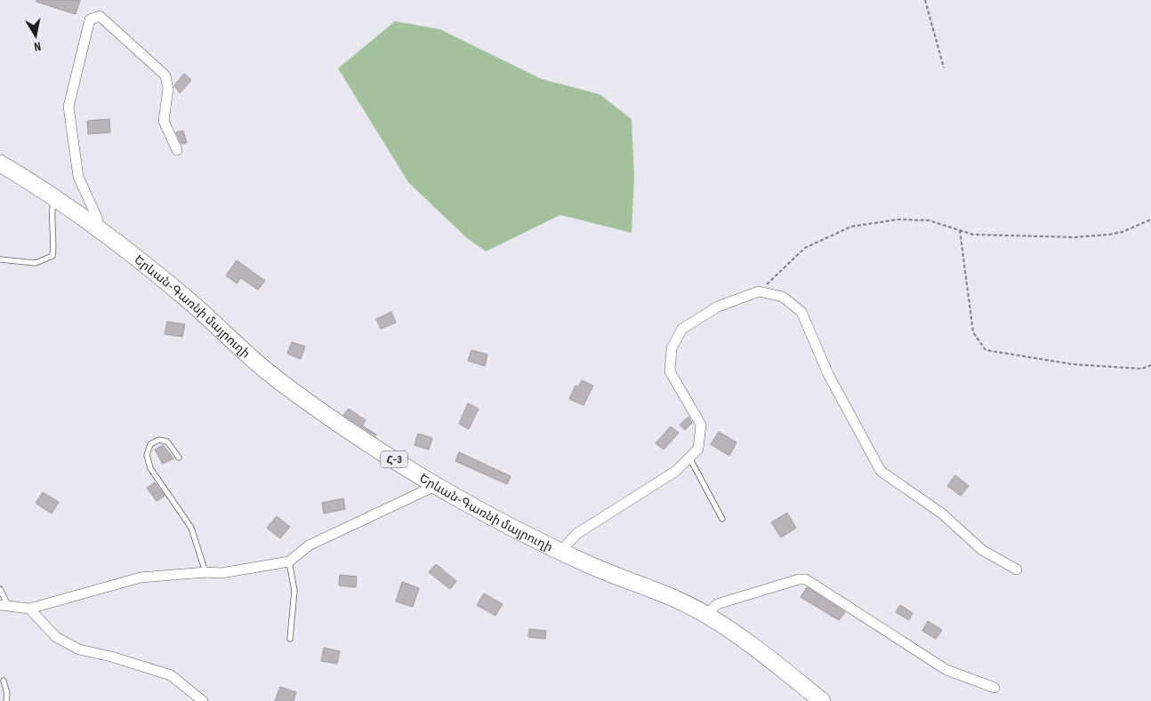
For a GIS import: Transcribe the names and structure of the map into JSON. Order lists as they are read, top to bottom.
{
  "streets": {
    "main road": ["Երևան-Գառնի մայրուղի", "Հ-3"]
  },
  "north": "bottom"
}
